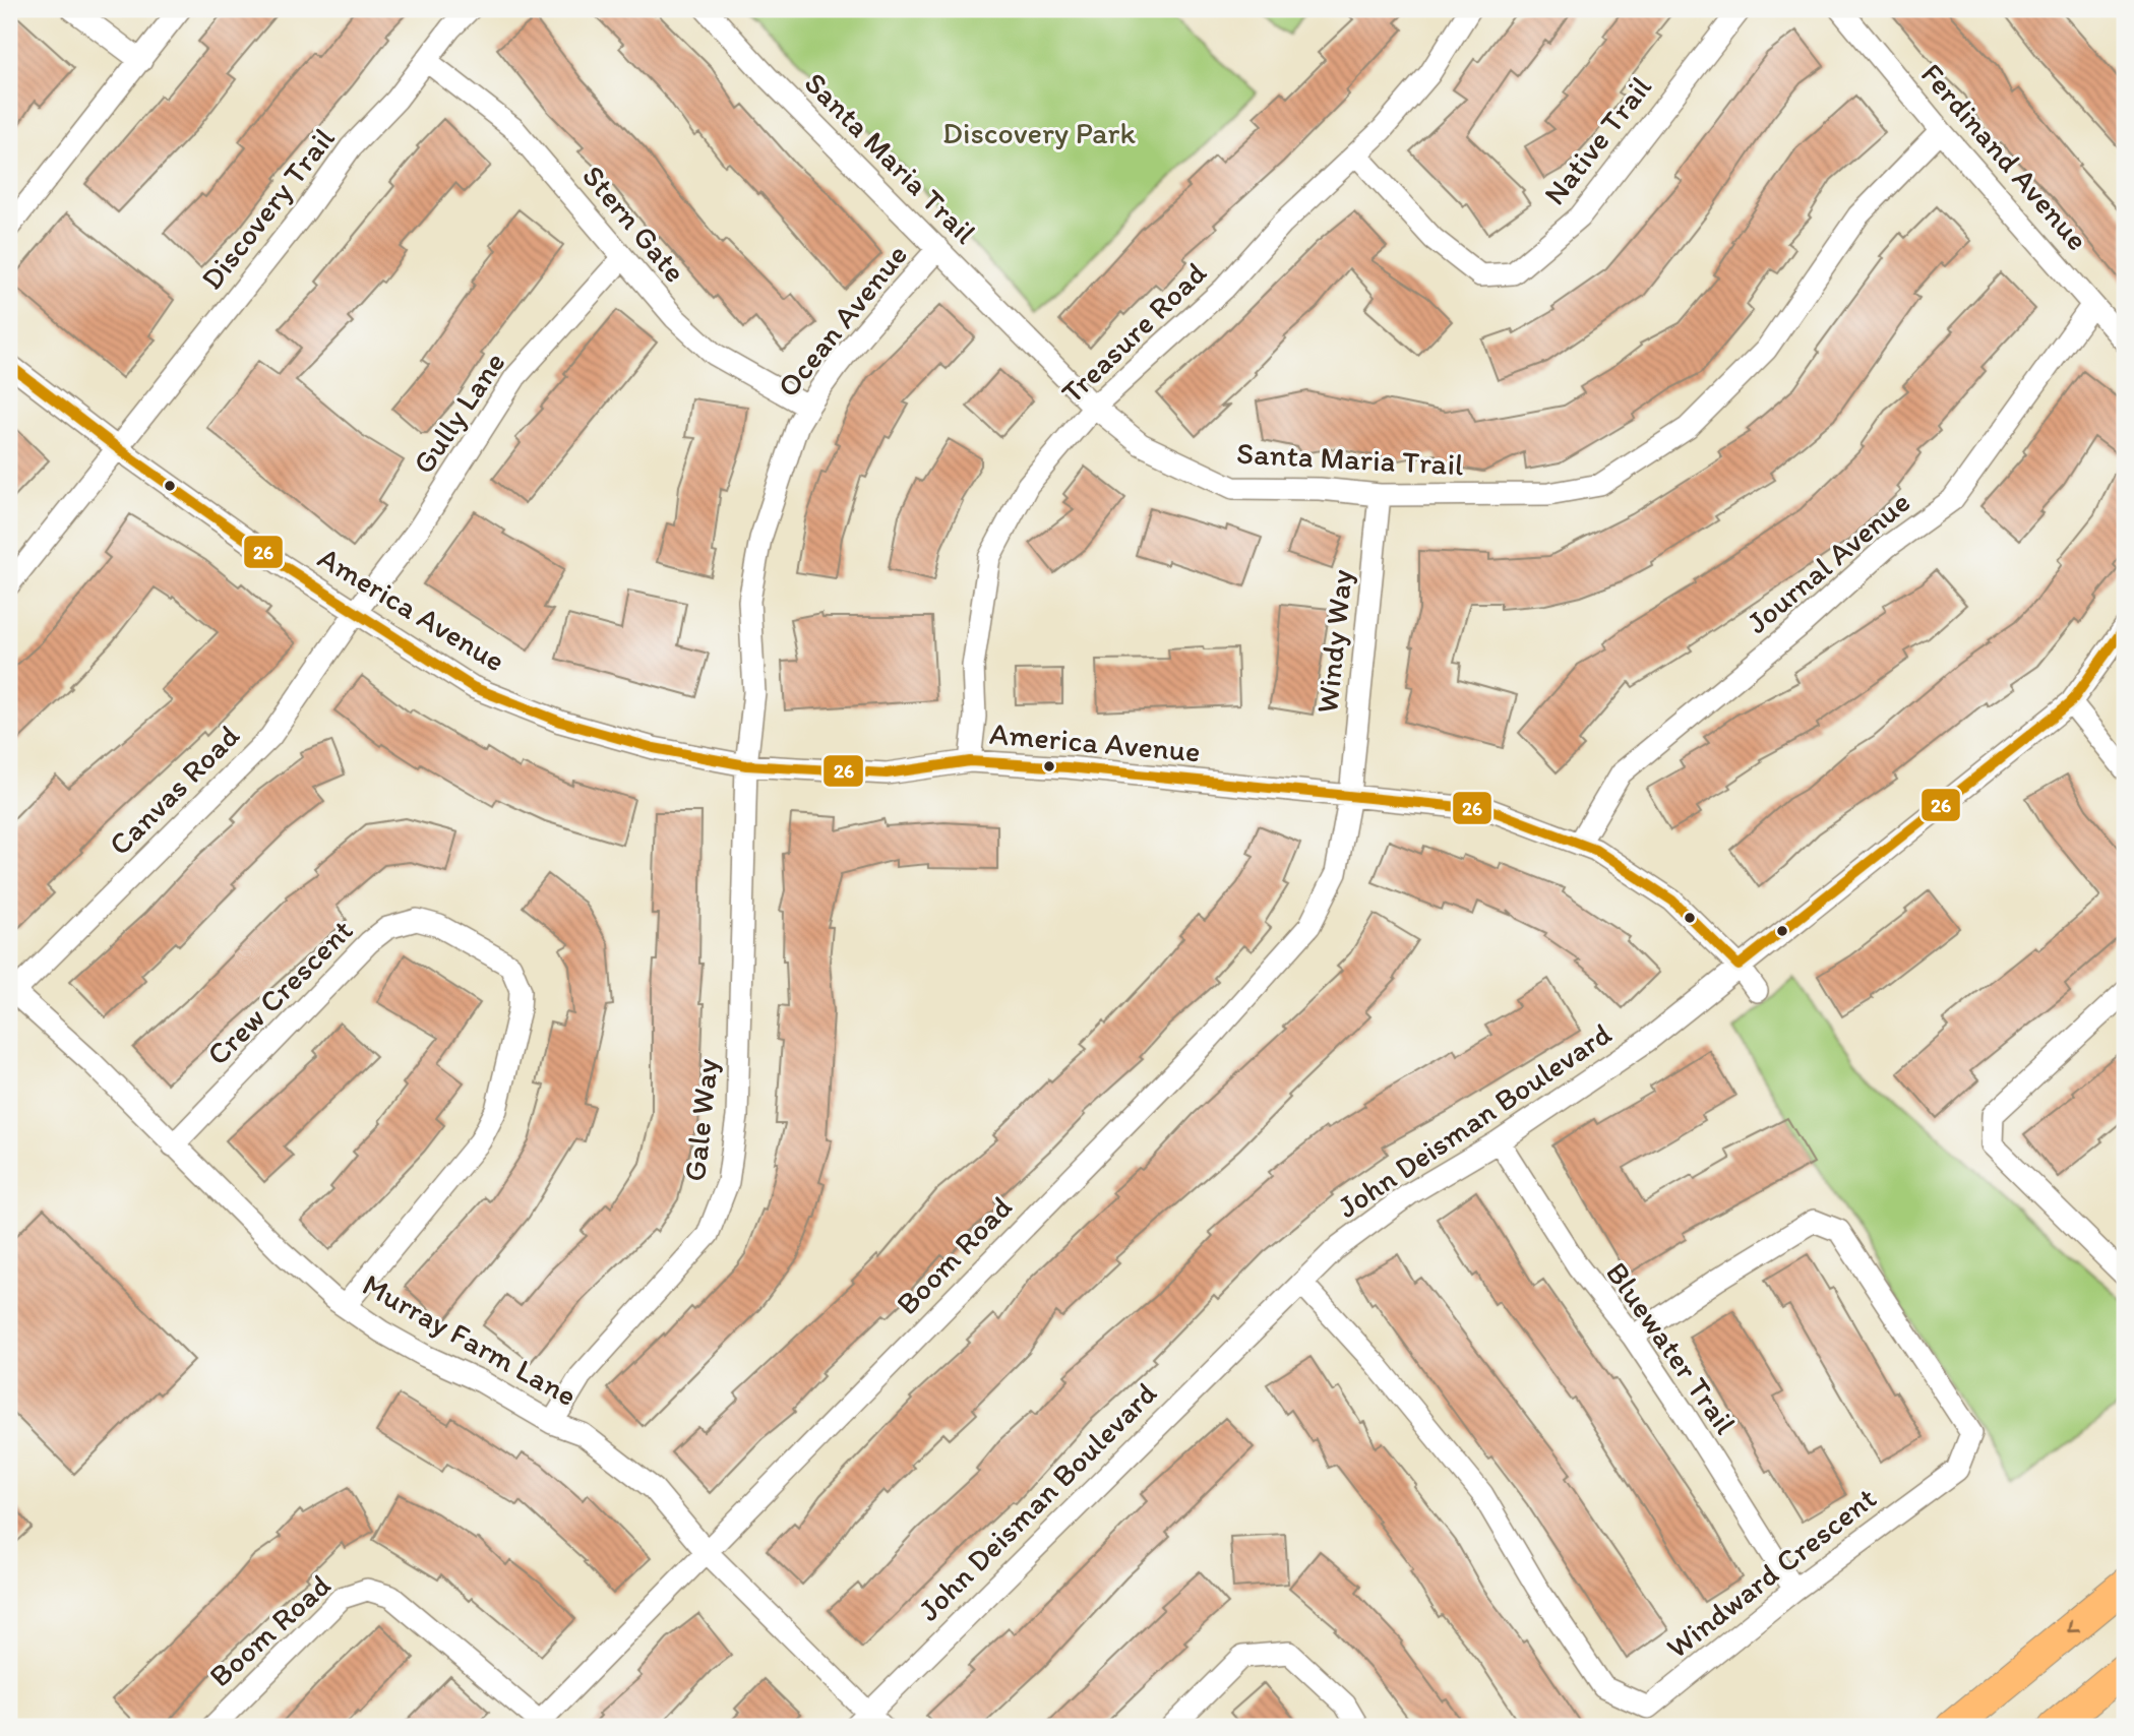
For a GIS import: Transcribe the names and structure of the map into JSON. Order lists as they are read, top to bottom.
{
  "streets": {
    "street": [
      "Native Trail",
      "Ferdinand Avenue",
      "Santa Maria Trail",
      "Discovery Trail",
      "Stern Gate",
      "Ocean Avenue",
      "Treasure Road",
      "Gully Lane",
      "Journal Avenue",
      "America Avenue",
      "Windy Way",
      "Canvas Road",
      "Crew Crescent",
      "Gale Way",
      "John Deisman Boulevard",
      "Boom Road",
      "Murray Farm Lane",
      "Bluewater Trail",
      "Windward Crescent"
    ]
  },
  "crossings": [
    ["Native Trail", "Treasure Road"],
    ["Ferdinand Avenue", "Santa Maria Trail"],
    ["Ferdinand Avenue", "Journal Avenue"],
    ["Santa Maria Trail", "Ocean Avenue"],
    ["Santa Maria Trail", "Treasure Road"],
    ["Santa Maria Trail", "Windy Way"],
    ["Discovery Trail", "Stern Gate"],
    ["Discovery Trail", "America Avenue"],
    ["Stern Gate", "Ocean Avenue"],
    ["Stern Gate", "Gully Lane"],
    ["Ocean Avenue", "America Avenue"],
    ["Ocean Avenue", "Gale Way"],
    ["Treasure Road", "America Avenue"],
    ["Gully Lane", "America Avenue"],
    ["Gully Lane", "Canvas Road"],
    ["Journal Avenue", "America Avenue"],
    ["America Avenue", "Windy Way"],
    ["America Avenue", "Canvas Road"],
    ["America Avenue", "Gale Way"],
    ["America Avenue", "John Deisman Boulevard"],
    ["America Avenue", "Boom Road"],
    ["Windy Way", "Boom Road"],
    ["Canvas Road", "Murray Farm Lane"],
    ["Crew Crescent", "Murray Farm Lane"],
    ["Gale Way", "Murray Farm Lane"],
    ["John Deisman Boulevard", "Murray Farm Lane"],
    ["John Deisman Boulevard", "Bluewater Trail"],
    ["John Deisman Boulevard", "Windward Crescent"],
    ["Boom Road", "Murray Farm Lane"],
    ["Bluewater Trail", "Windward Crescent"]
  ],
  "parks": ["Discovery Park"],
  "lines": ["transit line 26"]
}
